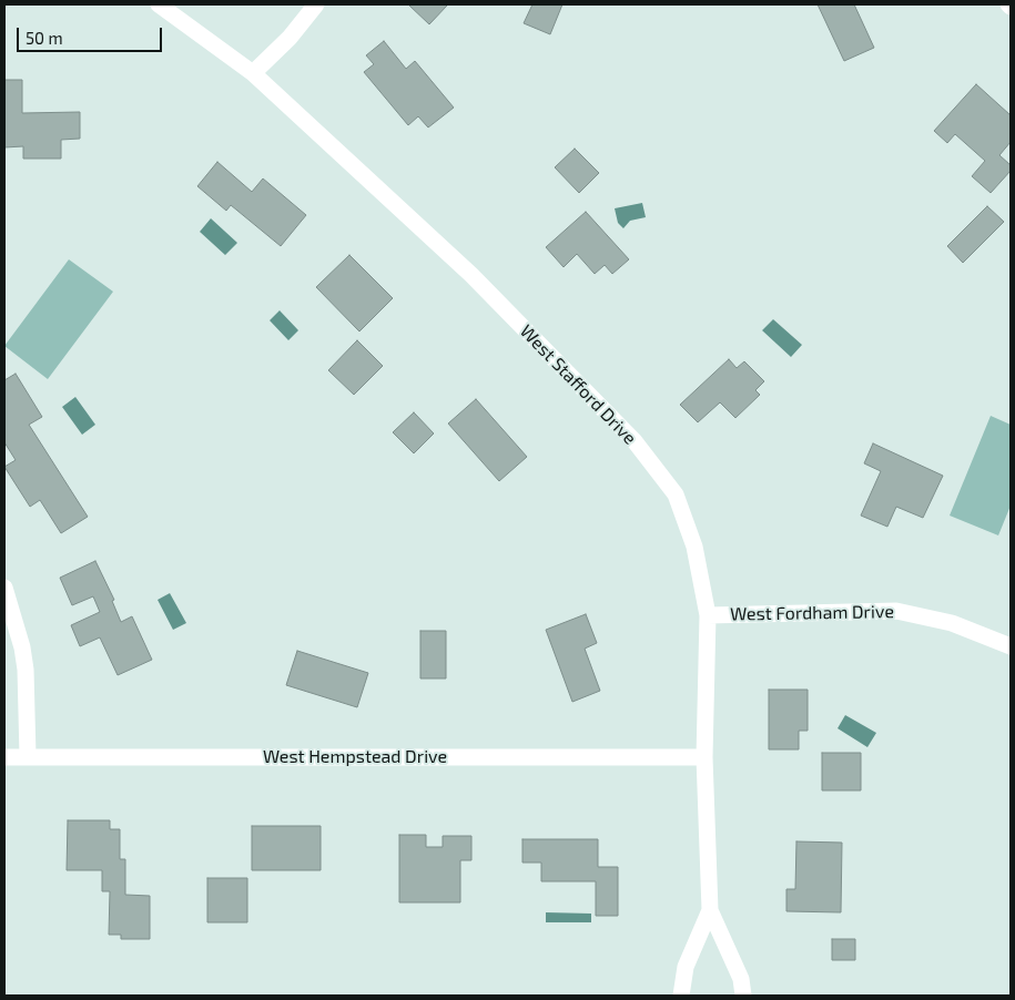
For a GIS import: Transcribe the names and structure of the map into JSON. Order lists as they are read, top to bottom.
{
  "streets": {
    "street": ["West Stafford Drive", "West Fordham Drive", "West Hempstead Drive"]
  },
  "crossings": [
    ["West Stafford Drive", "West Fordham Drive"],
    ["West Stafford Drive", "West Hempstead Drive"]
  ],
  "scale_bar": "50 m"
}
